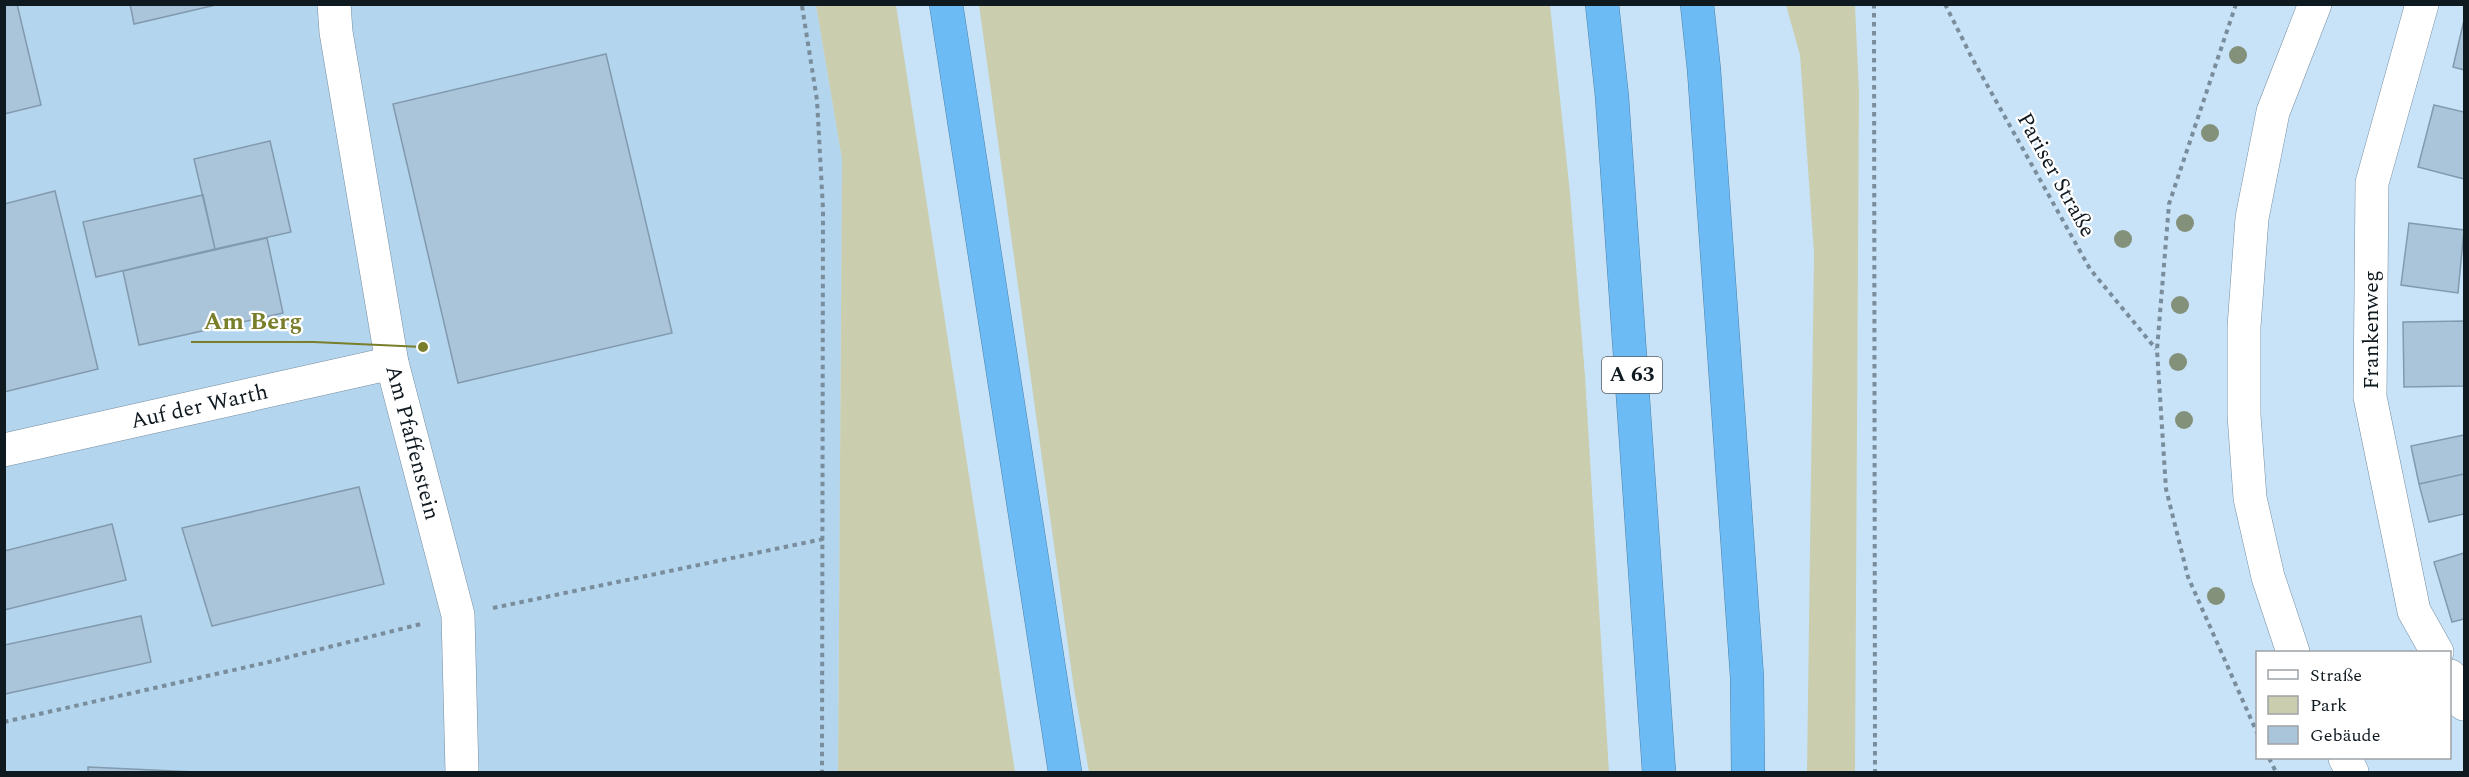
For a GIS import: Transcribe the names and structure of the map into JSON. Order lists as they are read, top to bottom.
{
  "streets": {
    "highway": ["A 63"],
    "street": ["Frankenweg", "Auf der Warth", "Am Pfaffenstein"],
    "path": ["Pariser Straße"]
  },
  "crossings": [
    ["Auf der Warth", "Am Pfaffenstein"]
  ],
  "places": ["Am Berg"],
  "legend": ["Straße", "Park", "Gebäude"]
}
